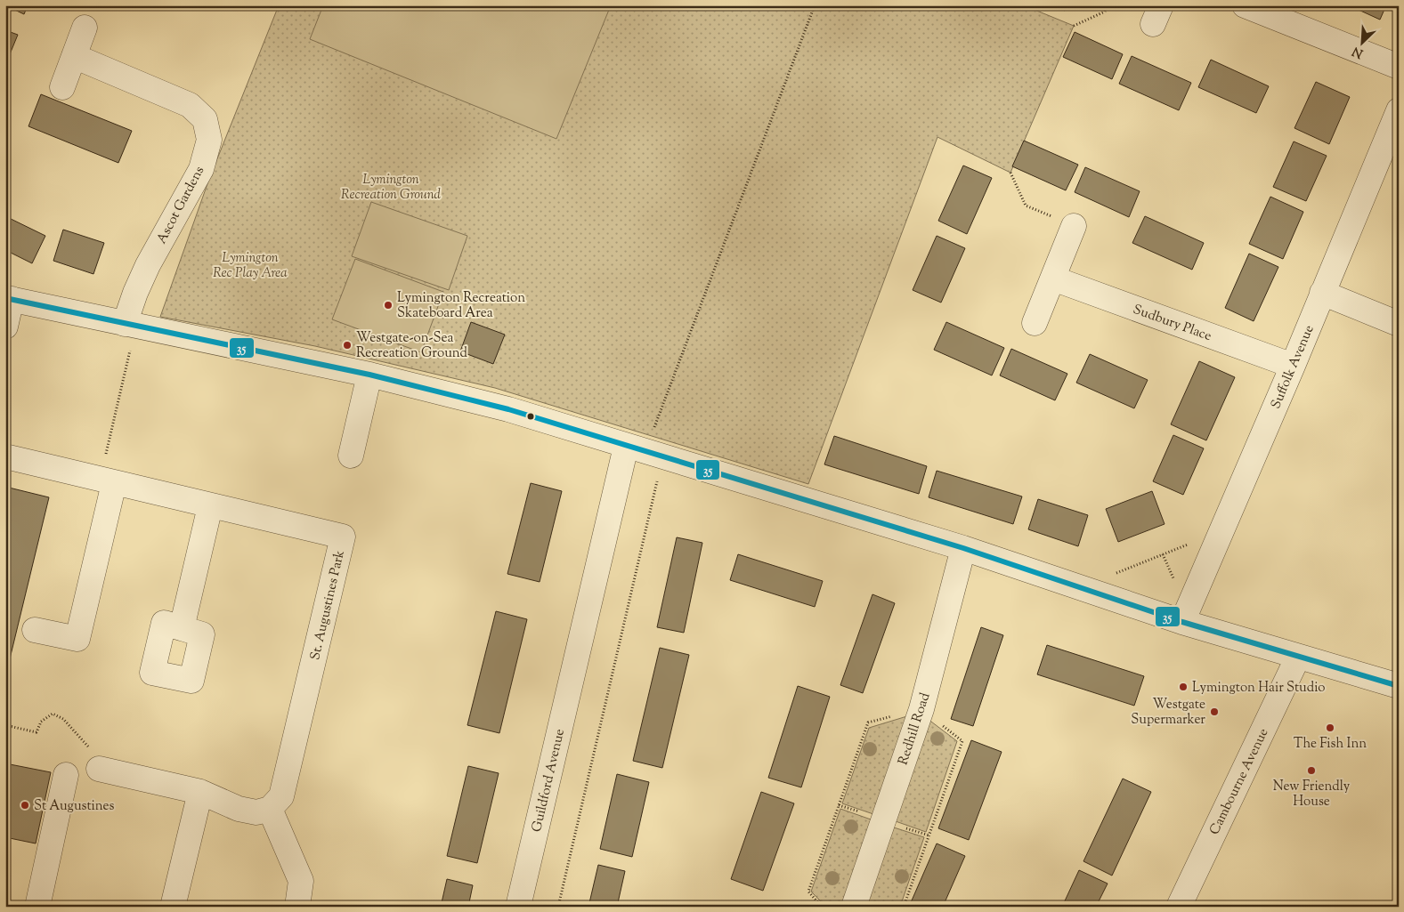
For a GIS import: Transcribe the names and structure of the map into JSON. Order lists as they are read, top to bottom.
{
  "streets": {
    "street": [
      "Ascot Gardens",
      "Sudbury Place",
      "Suffolk Avenue",
      "St. Augustines Park",
      "Redhill Road",
      "Guildford Avenue",
      "Cambourne Avenue"
    ]
  },
  "crossings": [
    ["Sudbury Place", "Suffolk Avenue"]
  ],
  "parks": ["Lymington Recreation Ground", "Lymington Rec Play Area"],
  "places": [
    "Lymington Recreation Skateboard Area",
    "Westgate-on-Sea Recreation Ground",
    "Lymington Hair Studio",
    "Westgate Supermarker",
    "The Fish Inn",
    "New Friendly House",
    "St Augustines"
  ],
  "lines": ["transit line 35"],
  "north": "bottom left"
}
